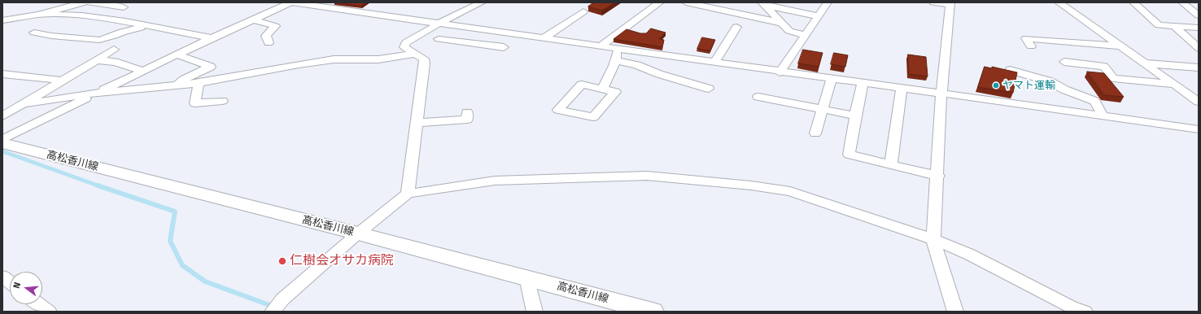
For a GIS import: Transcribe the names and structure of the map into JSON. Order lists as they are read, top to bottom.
{
  "streets": {
    "main road": ["高松香川線"]
  },
  "places": ["ヤマト運輸", "仁樹会オサカ病院"],
  "north": "left"
}
